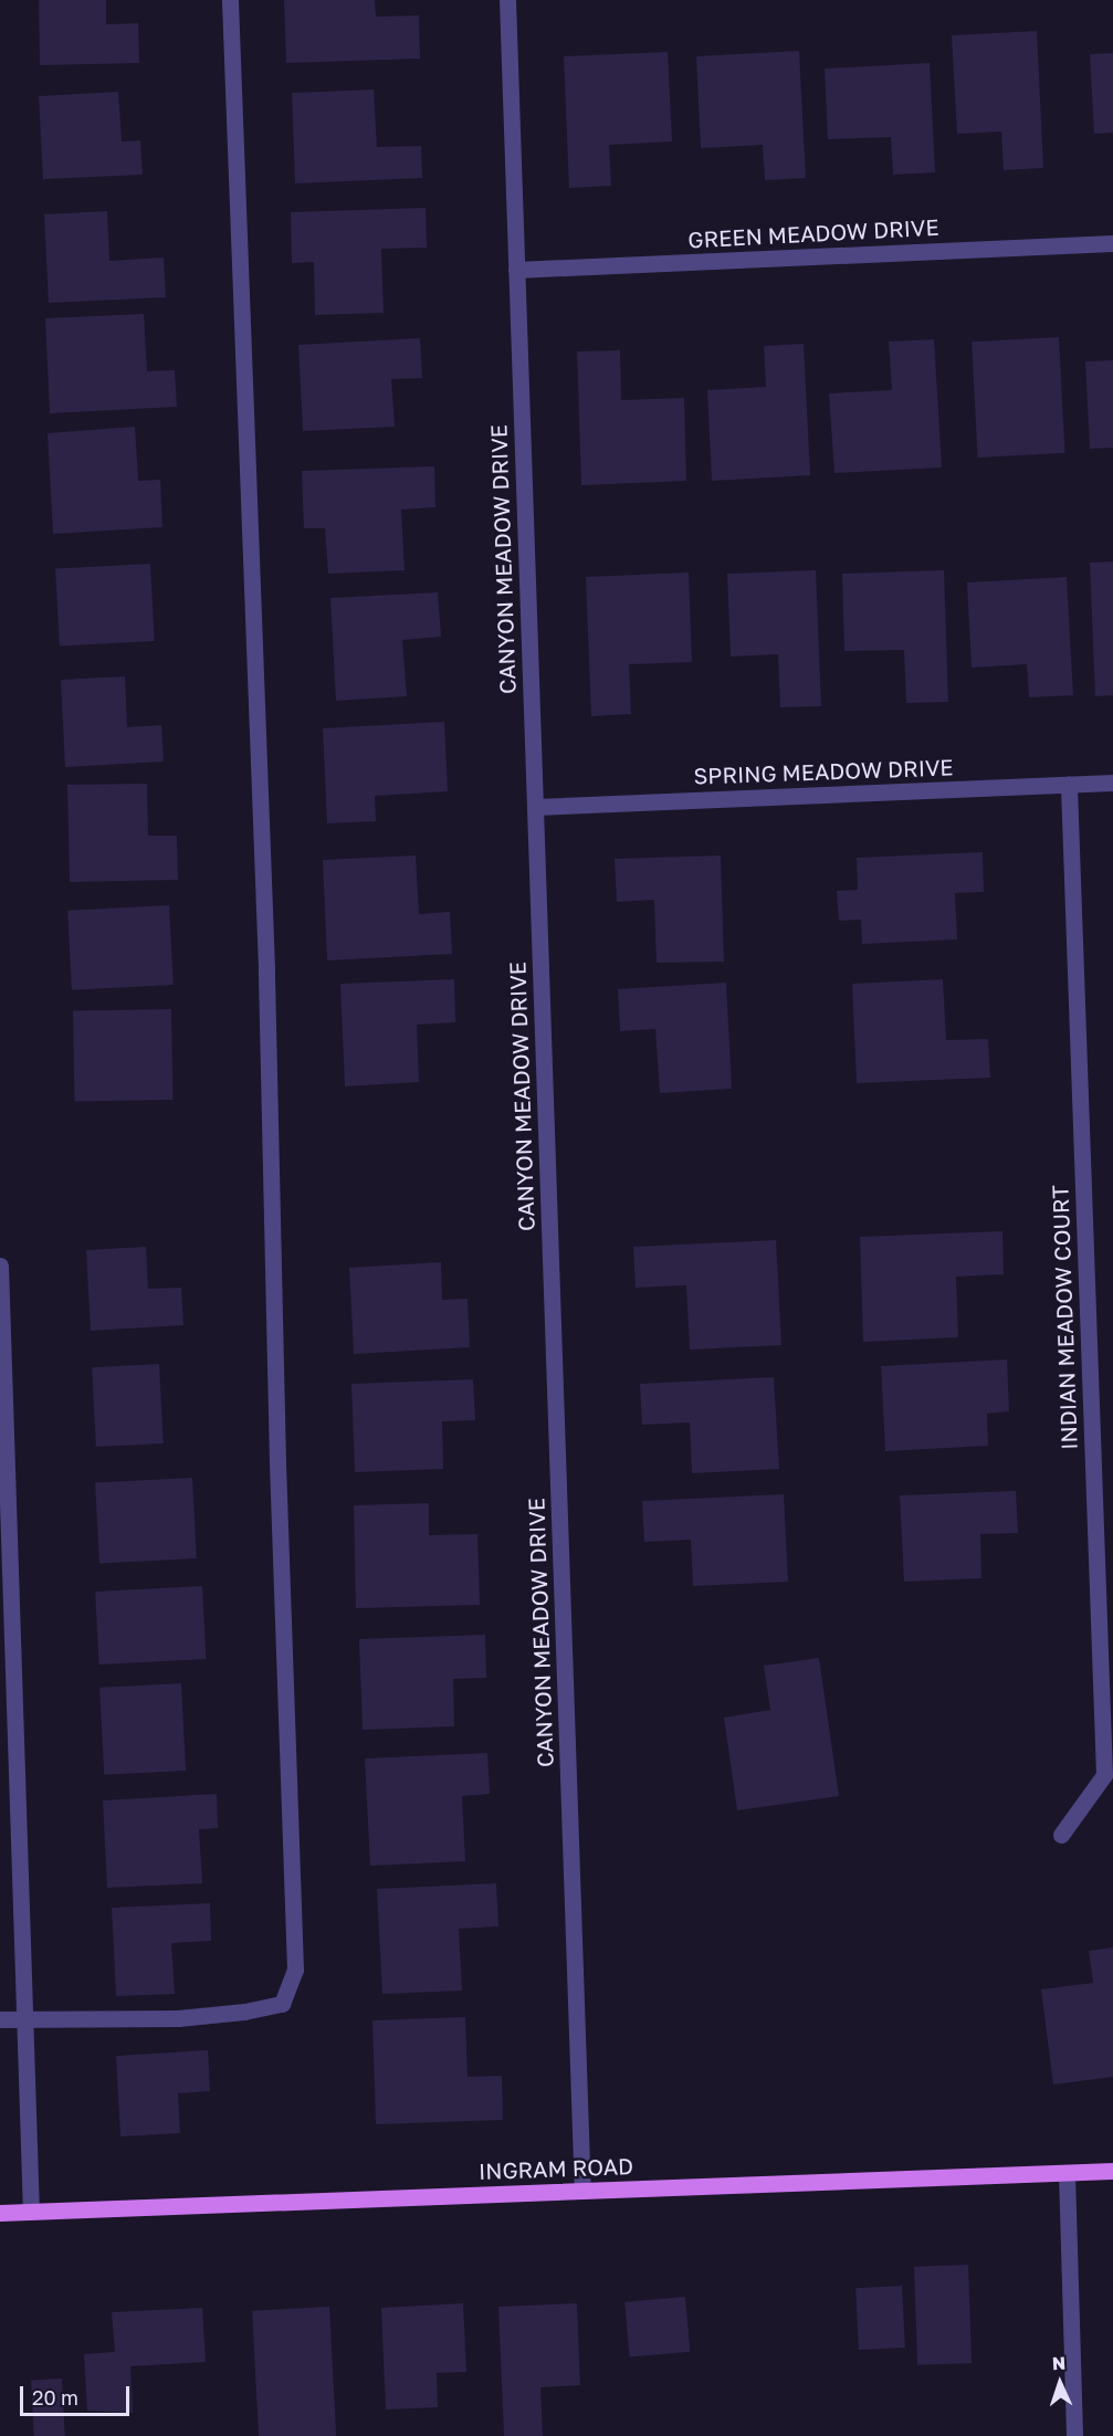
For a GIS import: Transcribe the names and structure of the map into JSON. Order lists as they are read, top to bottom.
{
  "streets": {
    "main road": ["INGRAM ROAD"],
    "street": [
      "GREEN MEADOW DRIVE",
      "CANYON MEADOW DRIVE",
      "SPRING MEADOW DRIVE",
      "INDIAN MEADOW COURT"
    ]
  },
  "crossings": [
    ["GREEN MEADOW DRIVE", "CANYON MEADOW DRIVE"],
    ["CANYON MEADOW DRIVE", "SPRING MEADOW DRIVE"],
    ["CANYON MEADOW DRIVE", "INGRAM ROAD"],
    ["SPRING MEADOW DRIVE", "INDIAN MEADOW COURT"]
  ],
  "scale_bar": "20 m",
  "north": "top"
}
